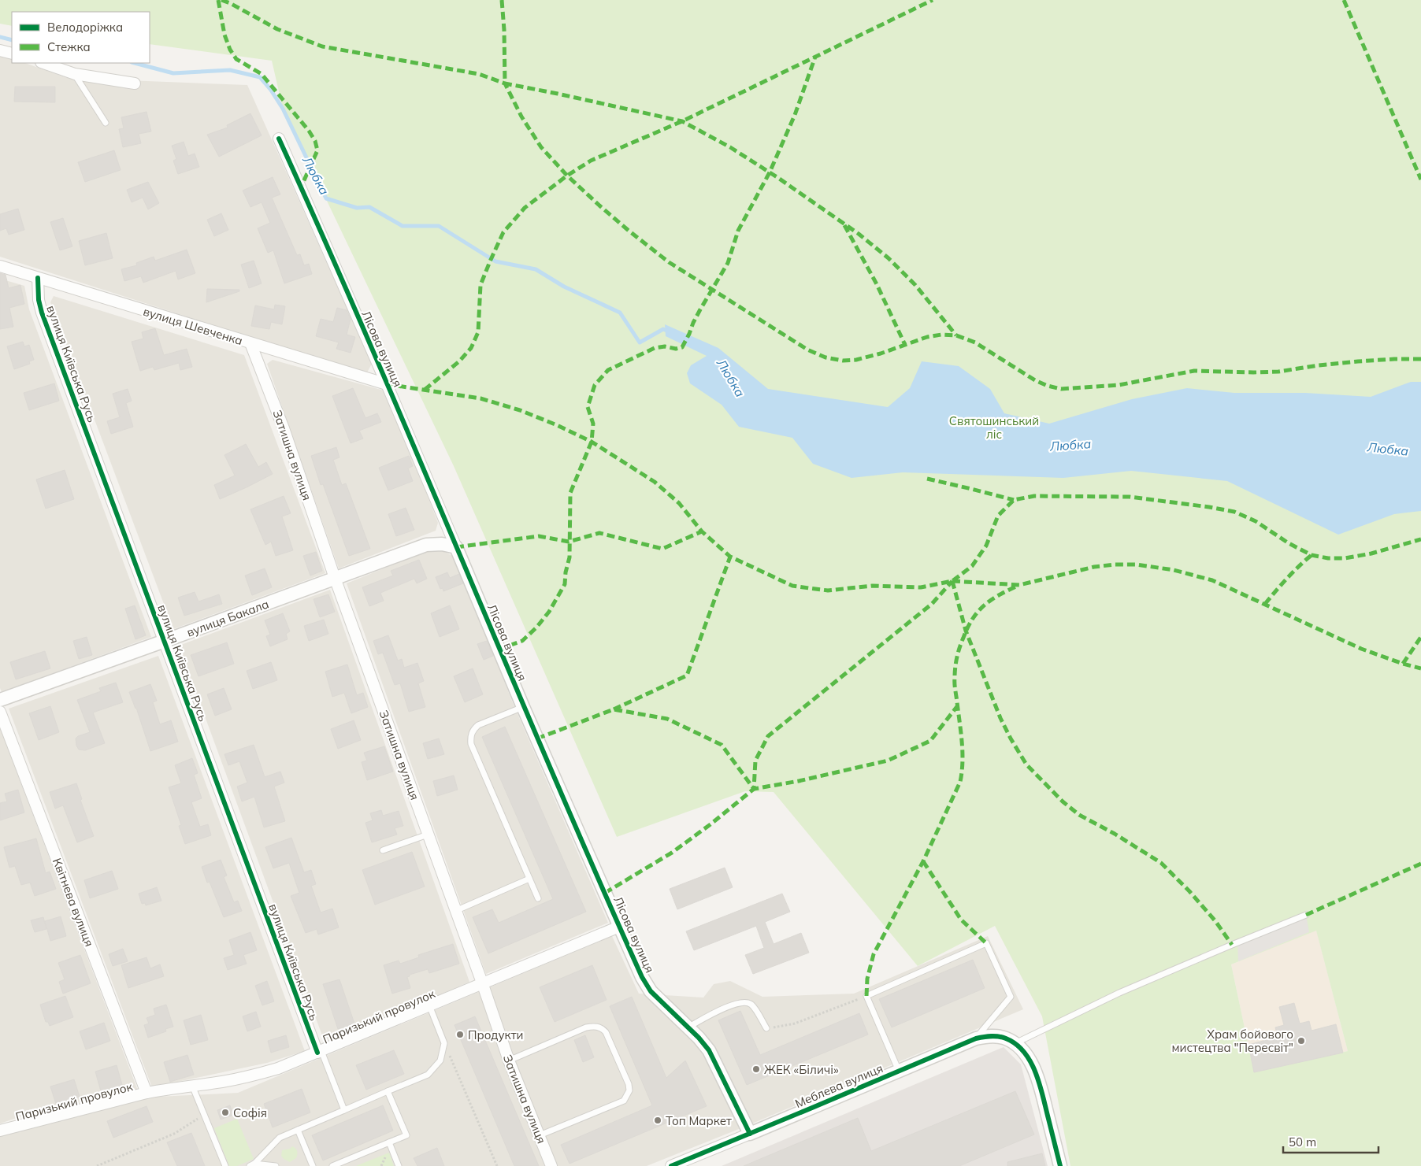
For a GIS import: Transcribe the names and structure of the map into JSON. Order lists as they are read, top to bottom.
{
  "streets": {
    "street": [
      "вулиця Шевченка",
      "Лісова вулиця",
      "вулиця Київська Русь",
      "Затишна вулиця",
      "вулиця Бакала",
      "Квітнева вулиця",
      "Паризький провулок",
      "Меблева вулиця"
    ]
  },
  "crossings": [
    ["вулиця Шевченка", "Лісова вулиця"],
    ["вулиця Шевченка", "вулиця Київська Русь"],
    ["вулиця Шевченка", "Затишна вулиця"],
    ["Лісова вулиця", "вулиця Бакала"],
    ["Лісова вулиця", "Паризький провулок"],
    ["Лісова вулиця", "Меблева вулиця"],
    ["вулиця Київська Русь", "вулиця Бакала"],
    ["вулиця Київська Русь", "Паризький провулок"],
    ["Затишна вулиця", "вулиця Бакала"],
    ["Затишна вулиця", "Паризький провулок"],
    ["Квітнева вулиця", "Паризький провулок"]
  ],
  "water": ["Любка"],
  "parks": ["Святошинський ліс"],
  "places": [
    "Продукти",
    "Храм бойового мистецтва \"Пересвіт\"",
    "ЖЕК «Біличі»",
    "Софія",
    "Топ Маркет"
  ],
  "legend": ["Велодоріжка", "Стежка"],
  "scale_bar": "50 m"
}
